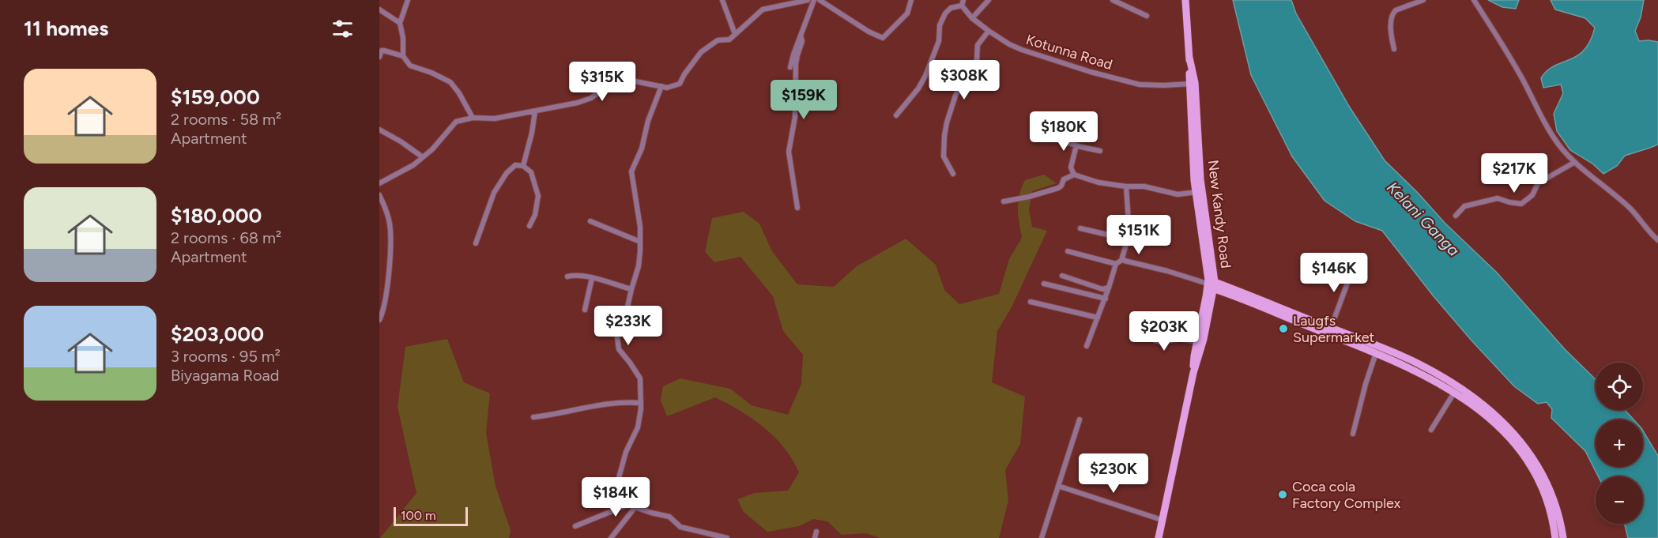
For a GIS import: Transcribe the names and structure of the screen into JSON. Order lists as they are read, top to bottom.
{
  "streets": {
    "main road": ["New Kandy Road"],
    "street": ["Kotunna Road"]
  },
  "crossings": [
    ["Kotunna Road", "New Kandy Road"]
  ],
  "water": ["Kelani Ganga"],
  "places": ["Laugfs Supermarket", "Coca cola Factory Complex"],
  "scale_bar": "100 m",
  "page": {
    "heading": "11 homes",
    "list": [
      {
        "name": "$159,000",
        "note": "2 rooms · 58 m² · Apartment"
      },
      {
        "name": "$180,000",
        "note": "2 rooms · 68 m² · Apartment"
      },
      {
        "name": "$203,000",
        "note": "3 rooms · 95 m² · Biyagama Road"
      }
    ],
    "price": [
      "$308K",
      "$315K",
      "$159K",
      "$180K",
      "$217K",
      "$151K",
      "$146K",
      "$233K",
      "$203K",
      "$230K",
      "$184K"
    ],
    "map_buttons": ["+", "−"],
    "scale": "100 m"
  }
}
